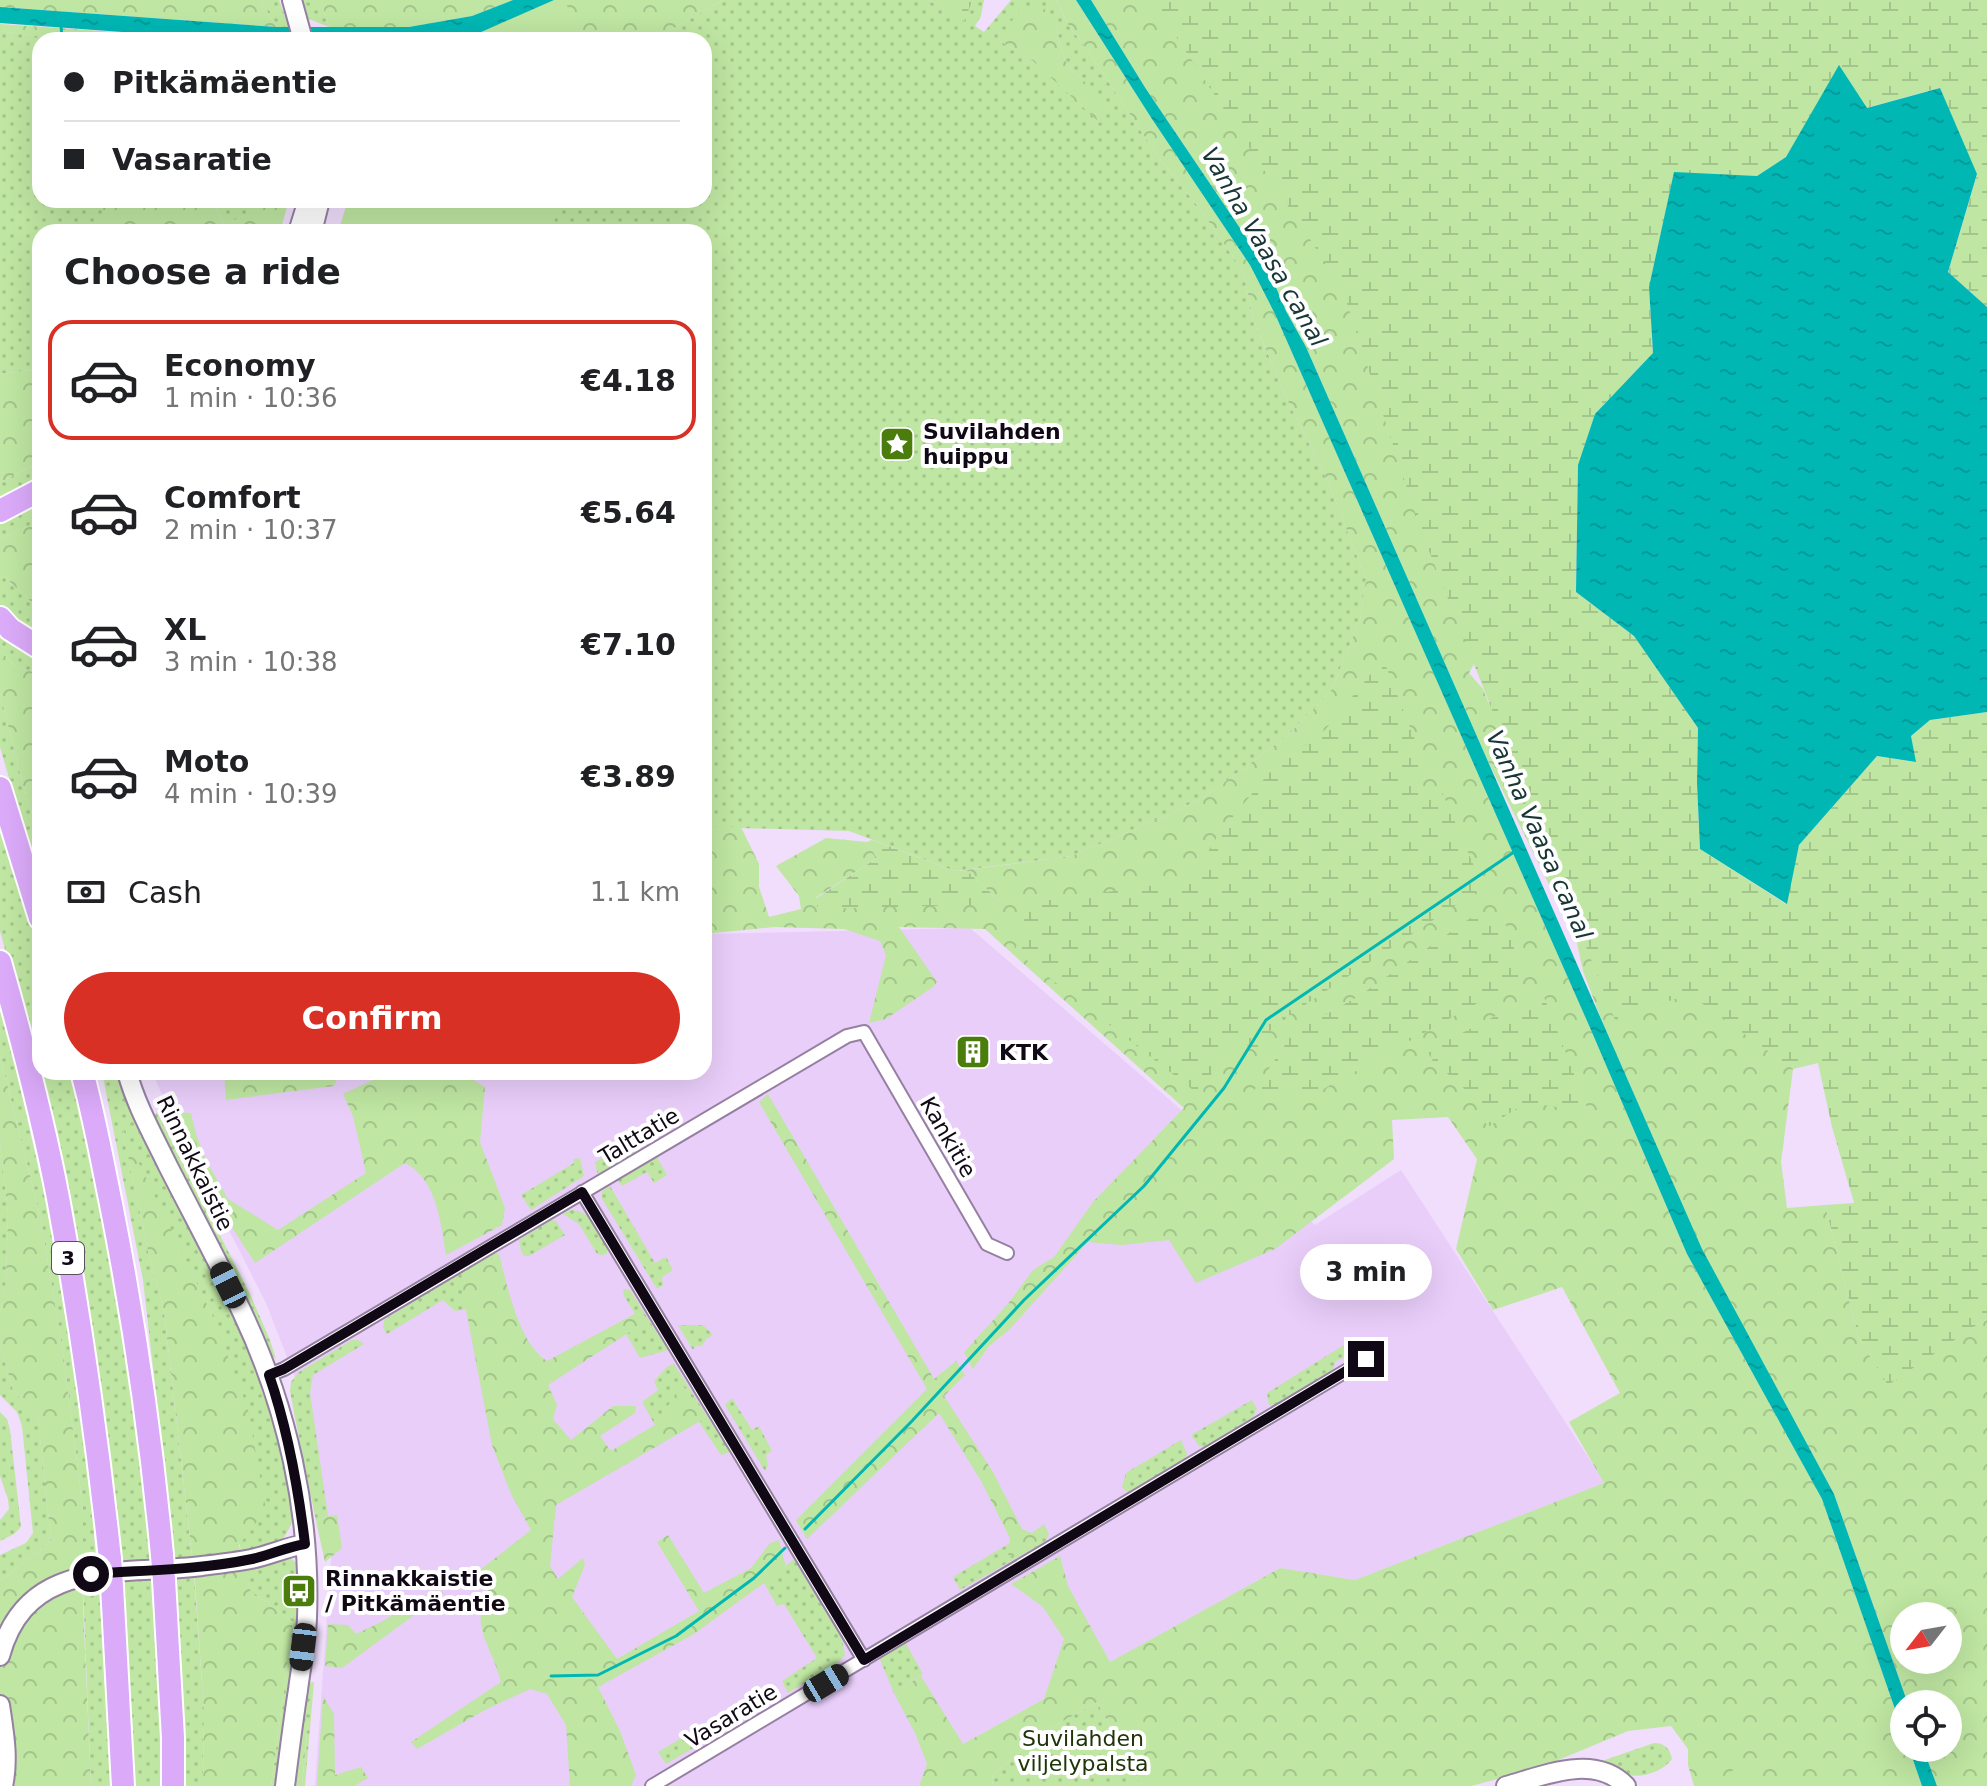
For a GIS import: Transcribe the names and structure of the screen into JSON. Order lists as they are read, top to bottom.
{
  "streets": {
    "highway": ["3"],
    "street": [
      "Talttatie",
      "Kankitie",
      "Rinnakkaistie",
      "Vasaratie"
    ]
  },
  "crossings": [
    ["Talttatie", "Kankitie"],
    ["Talttatie", "Rinnakkaistie"]
  ],
  "water": ["Vanha Vaasa canal"],
  "parks": ["Suvilahden viljelypalsta"],
  "places": {
    "place": ["Suvilahden huippu"],
    "building": ["KTK"],
    "bus stop": ["Rinnakkaistie / Pitkämäentie"]
  },
  "north": "bottom left",
  "page": {
    "banner": ["Pitkämäentie", "Vasaratie"],
    "heading": "Choose a ride",
    "list": [
      {
        "name": "Economy",
        "note": "1 min · 10:36",
        "value": "€4.18"
      },
      {
        "name": "Comfort",
        "note": "2 min · 10:37",
        "value": "€5.64"
      },
      {
        "name": "XL",
        "note": "3 min · 10:38",
        "value": "€7.10"
      },
      {
        "name": "Moto",
        "note": "4 min · 10:39",
        "value": "€3.89"
      }
    ],
    "pay": ["Cash", "1.1 km"],
    "buttons": "Confirm",
    "bubble": "3 min"
  }
}
